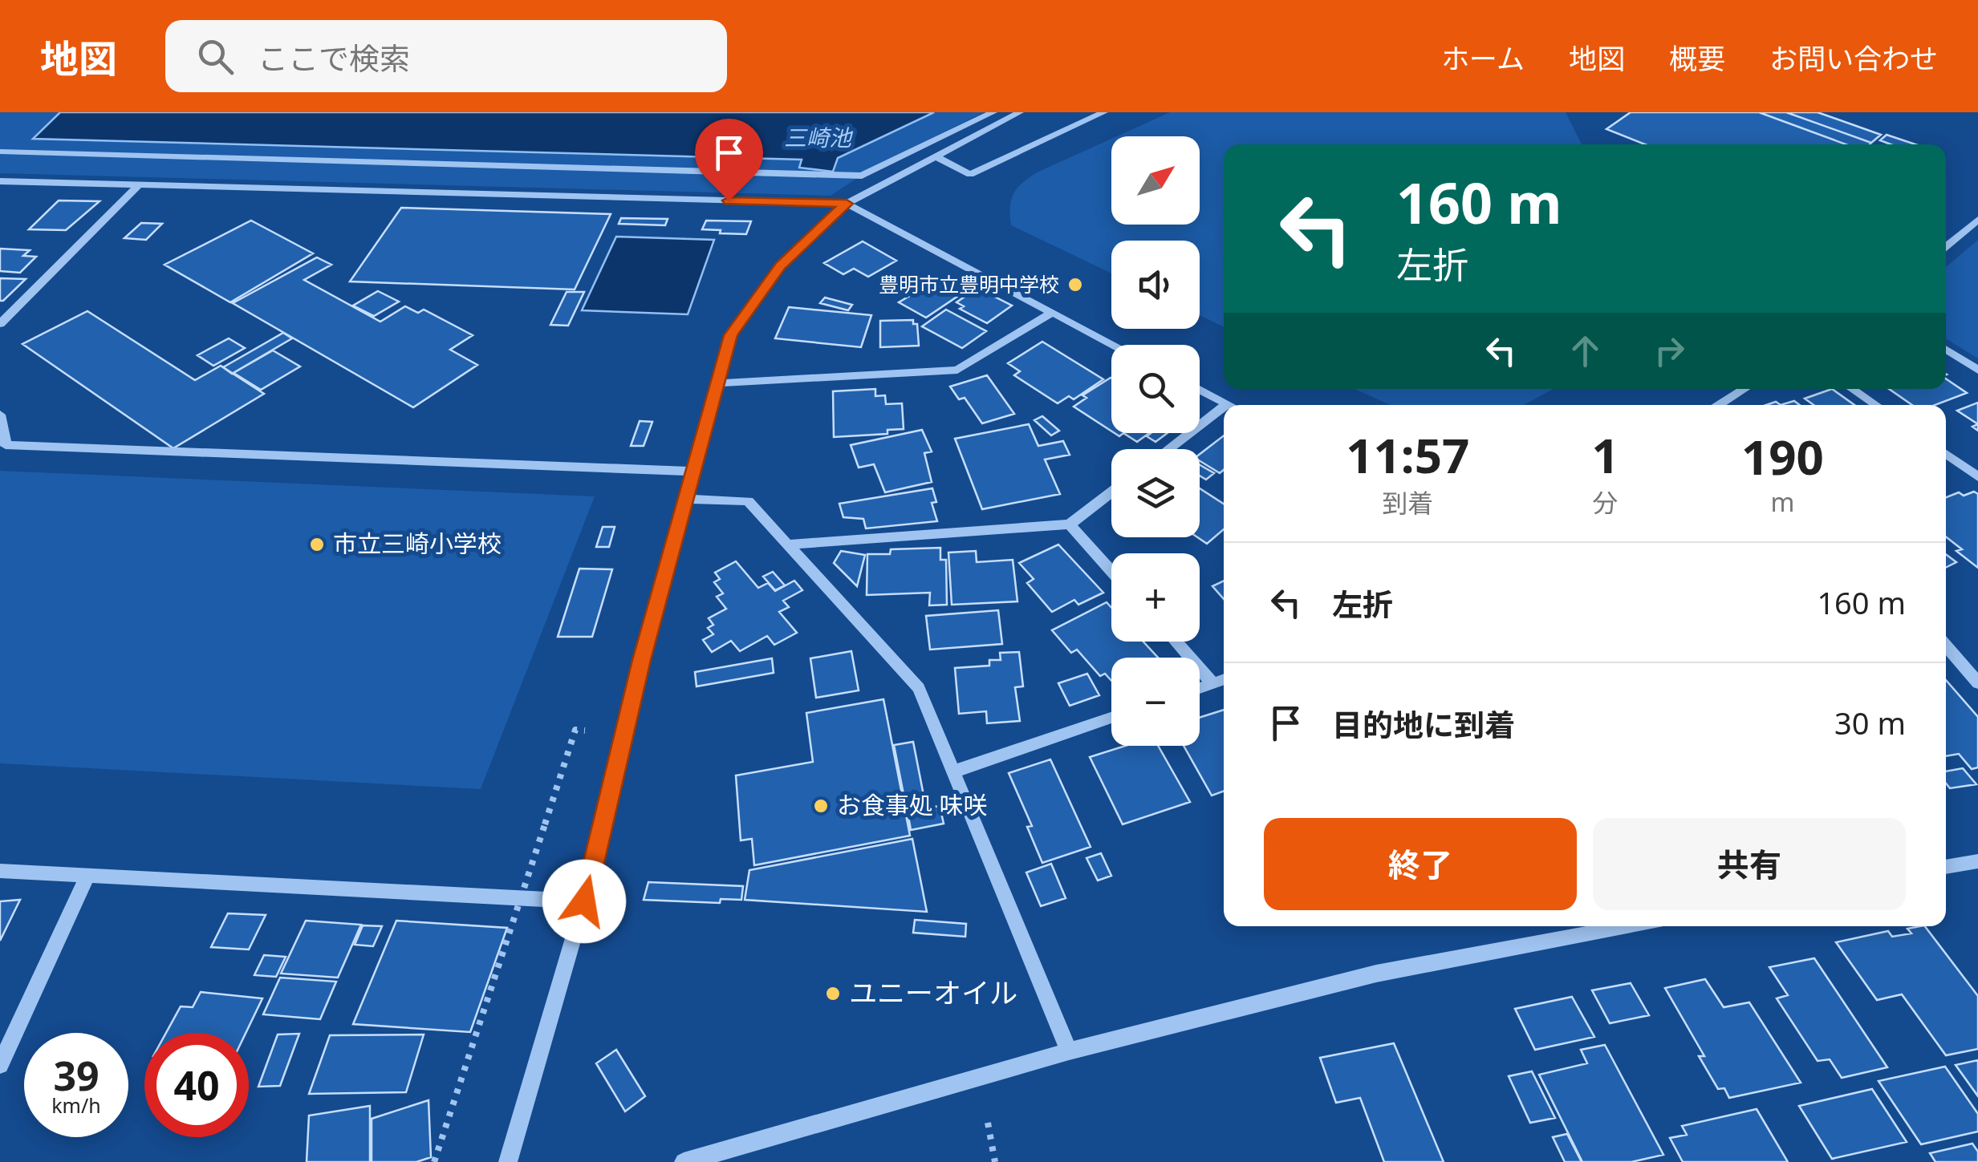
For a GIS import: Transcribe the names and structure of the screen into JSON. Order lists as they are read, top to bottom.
{
  "water": ["三崎池"],
  "places": [
    "豊明市立豊明中学校",
    "市立三崎小学校",
    "お食事処 味咲",
    "ユニーオイル"
  ],
  "north": "top right",
  "page": {
    "header": "地図",
    "search": "ここで検索",
    "nav": [
      "ホーム",
      "地図",
      "概要",
      "お問い合わせ"
    ],
    "map_buttons": ["+", "−"],
    "turn": ["160 m", "左折"],
    "eta": [
      "11:57",
      "到着",
      "1",
      "分",
      "190",
      "m"
    ],
    "list": [
      {
        "name": "左折",
        "value": "160 m"
      },
      {
        "name": "目的地に到着",
        "value": "30 m"
      }
    ],
    "buttons": ["終了", "共有"],
    "speed": "39 km/h",
    "limit": "40"
  }
}
